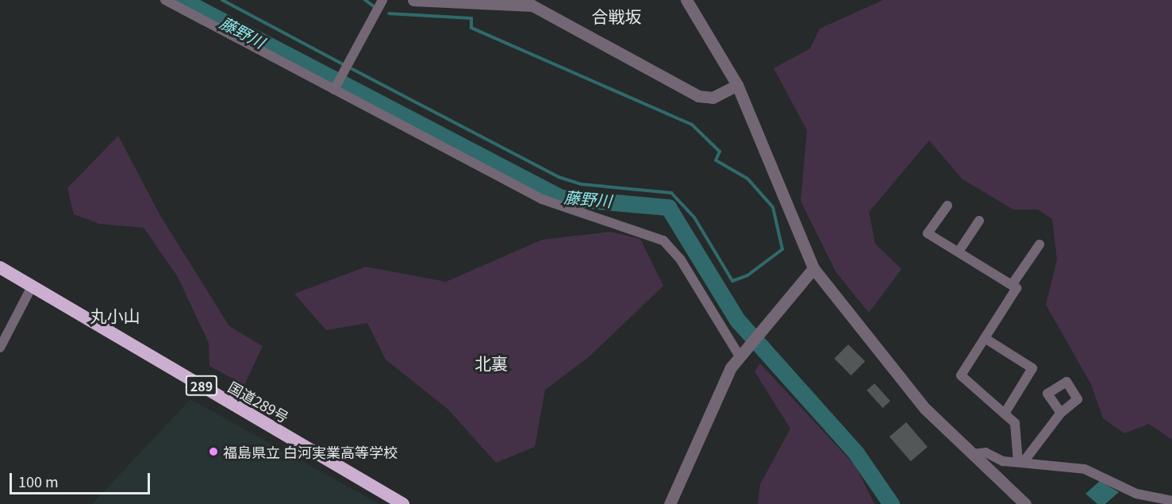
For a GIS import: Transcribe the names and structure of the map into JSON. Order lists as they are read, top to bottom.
{
  "streets": {
    "highway": ["289", "国道289号"]
  },
  "districts": ["合戦坂", "丸小山", "北裏"],
  "water": ["藤野川"],
  "places": ["福島県立 白河実業高等学校"],
  "scale_bar": "100 m"
}
